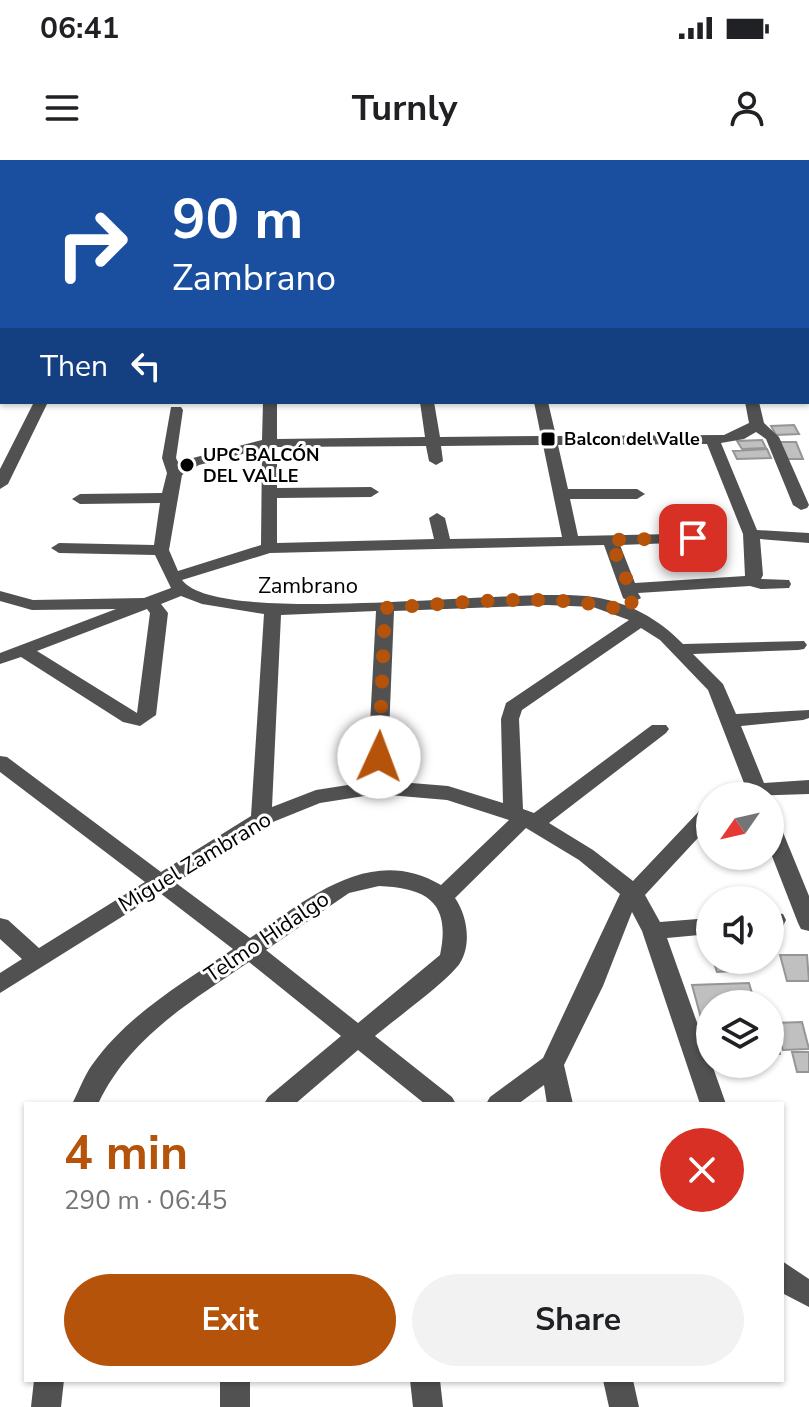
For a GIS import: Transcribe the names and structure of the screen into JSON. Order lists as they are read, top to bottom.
{
  "streets": {
    "street": ["Zambrano", "Miguel Zambrano", "Telmo Hidalgo"]
  },
  "places": {
    "transit": ["Balcon del Valle"],
    "other": ["UPC BALCÓN DEL VALLE"]
  },
  "north": "bottom left",
  "page": {
    "status": "06:41",
    "header": "Turnly",
    "turn": ["90 m", "Zambrano"],
    "then": "Then",
    "heading": ["4 min", "290 m · 06:45"],
    "buttons": ["Exit", "Share"]
  }
}
